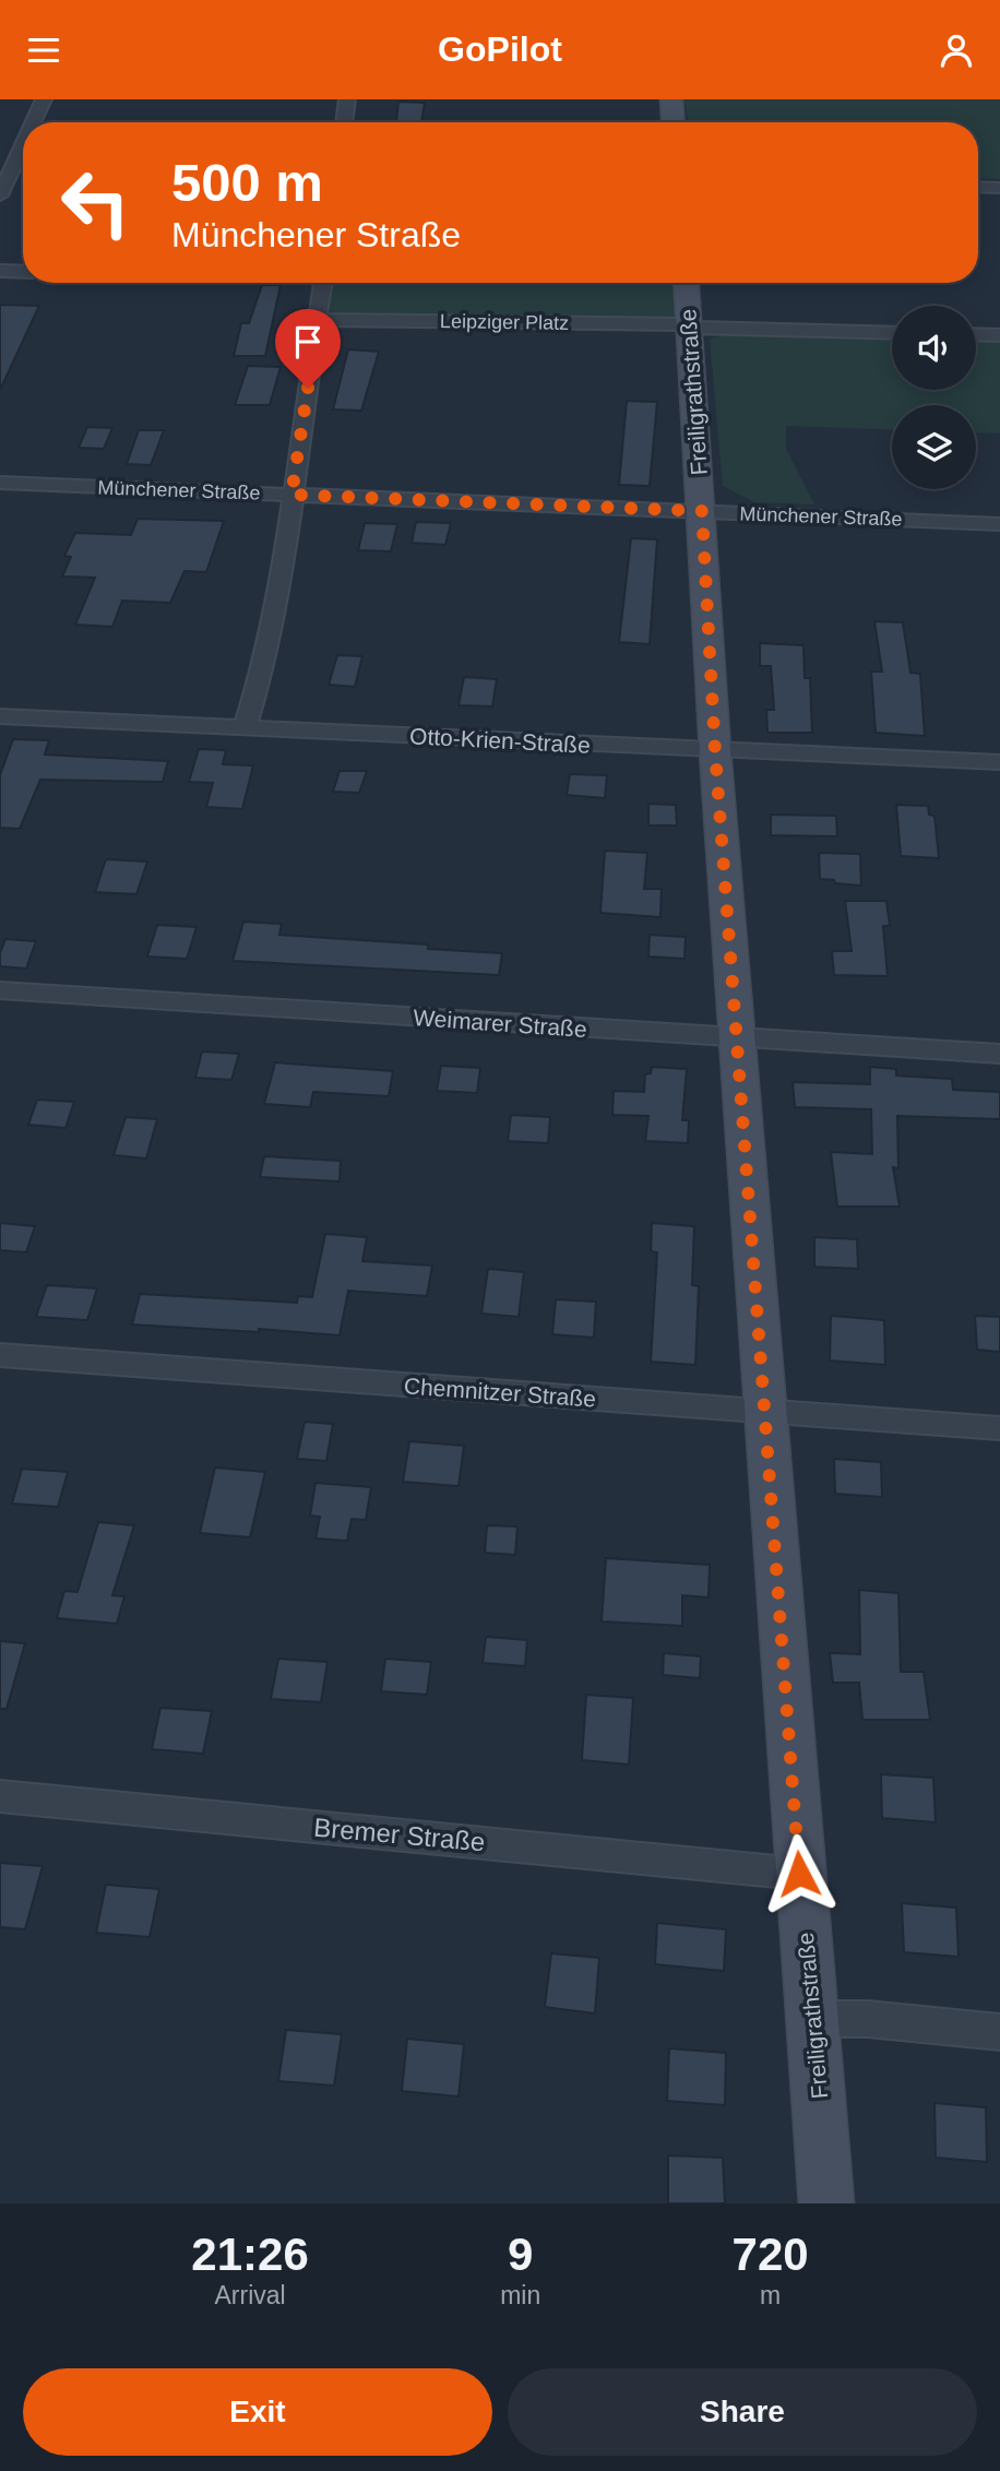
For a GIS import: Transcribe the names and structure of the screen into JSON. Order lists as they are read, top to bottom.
{
  "streets": {
    "street": [
      "Leipziger Platz",
      "Freiligrathstraße",
      "Münchener Straße",
      "Otto-Krien-Straße",
      "Weimarer Straße",
      "Chemnitzer Straße",
      "Bremer Straße"
    ]
  },
  "crossings": [
    ["Leipziger Platz", "Freiligrathstraße"],
    ["Freiligrathstraße", "Münchener Straße"],
    ["Freiligrathstraße", "Otto-Krien-Straße"],
    ["Freiligrathstraße", "Weimarer Straße"],
    ["Freiligrathstraße", "Chemnitzer Straße"],
    ["Freiligrathstraße", "Bremer Straße"]
  ],
  "page": {
    "header": "GoPilot",
    "turn": ["500 m", "Münchener Straße"],
    "eta": [
      "21:26",
      "Arrival",
      "9",
      "min",
      "720",
      "m"
    ],
    "buttons": ["Exit", "Share"]
  }
}
